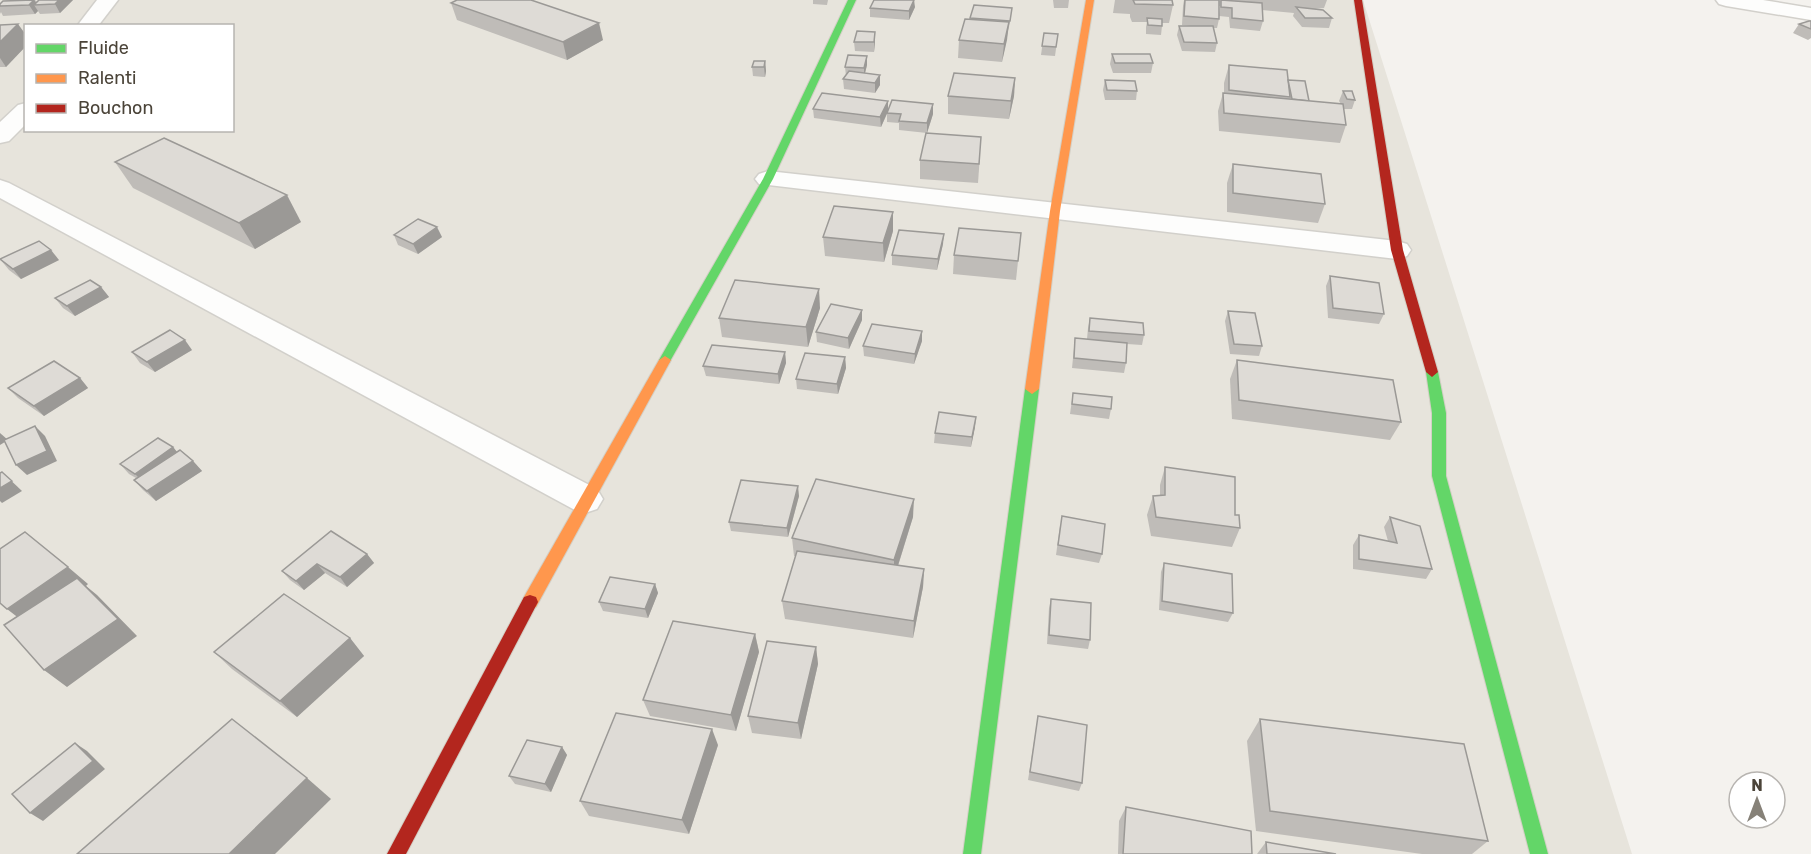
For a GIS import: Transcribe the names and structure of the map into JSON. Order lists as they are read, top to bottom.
{
  "legend": ["Fluide", "Ralenti", "Bouchon"],
  "north": "top"
}
